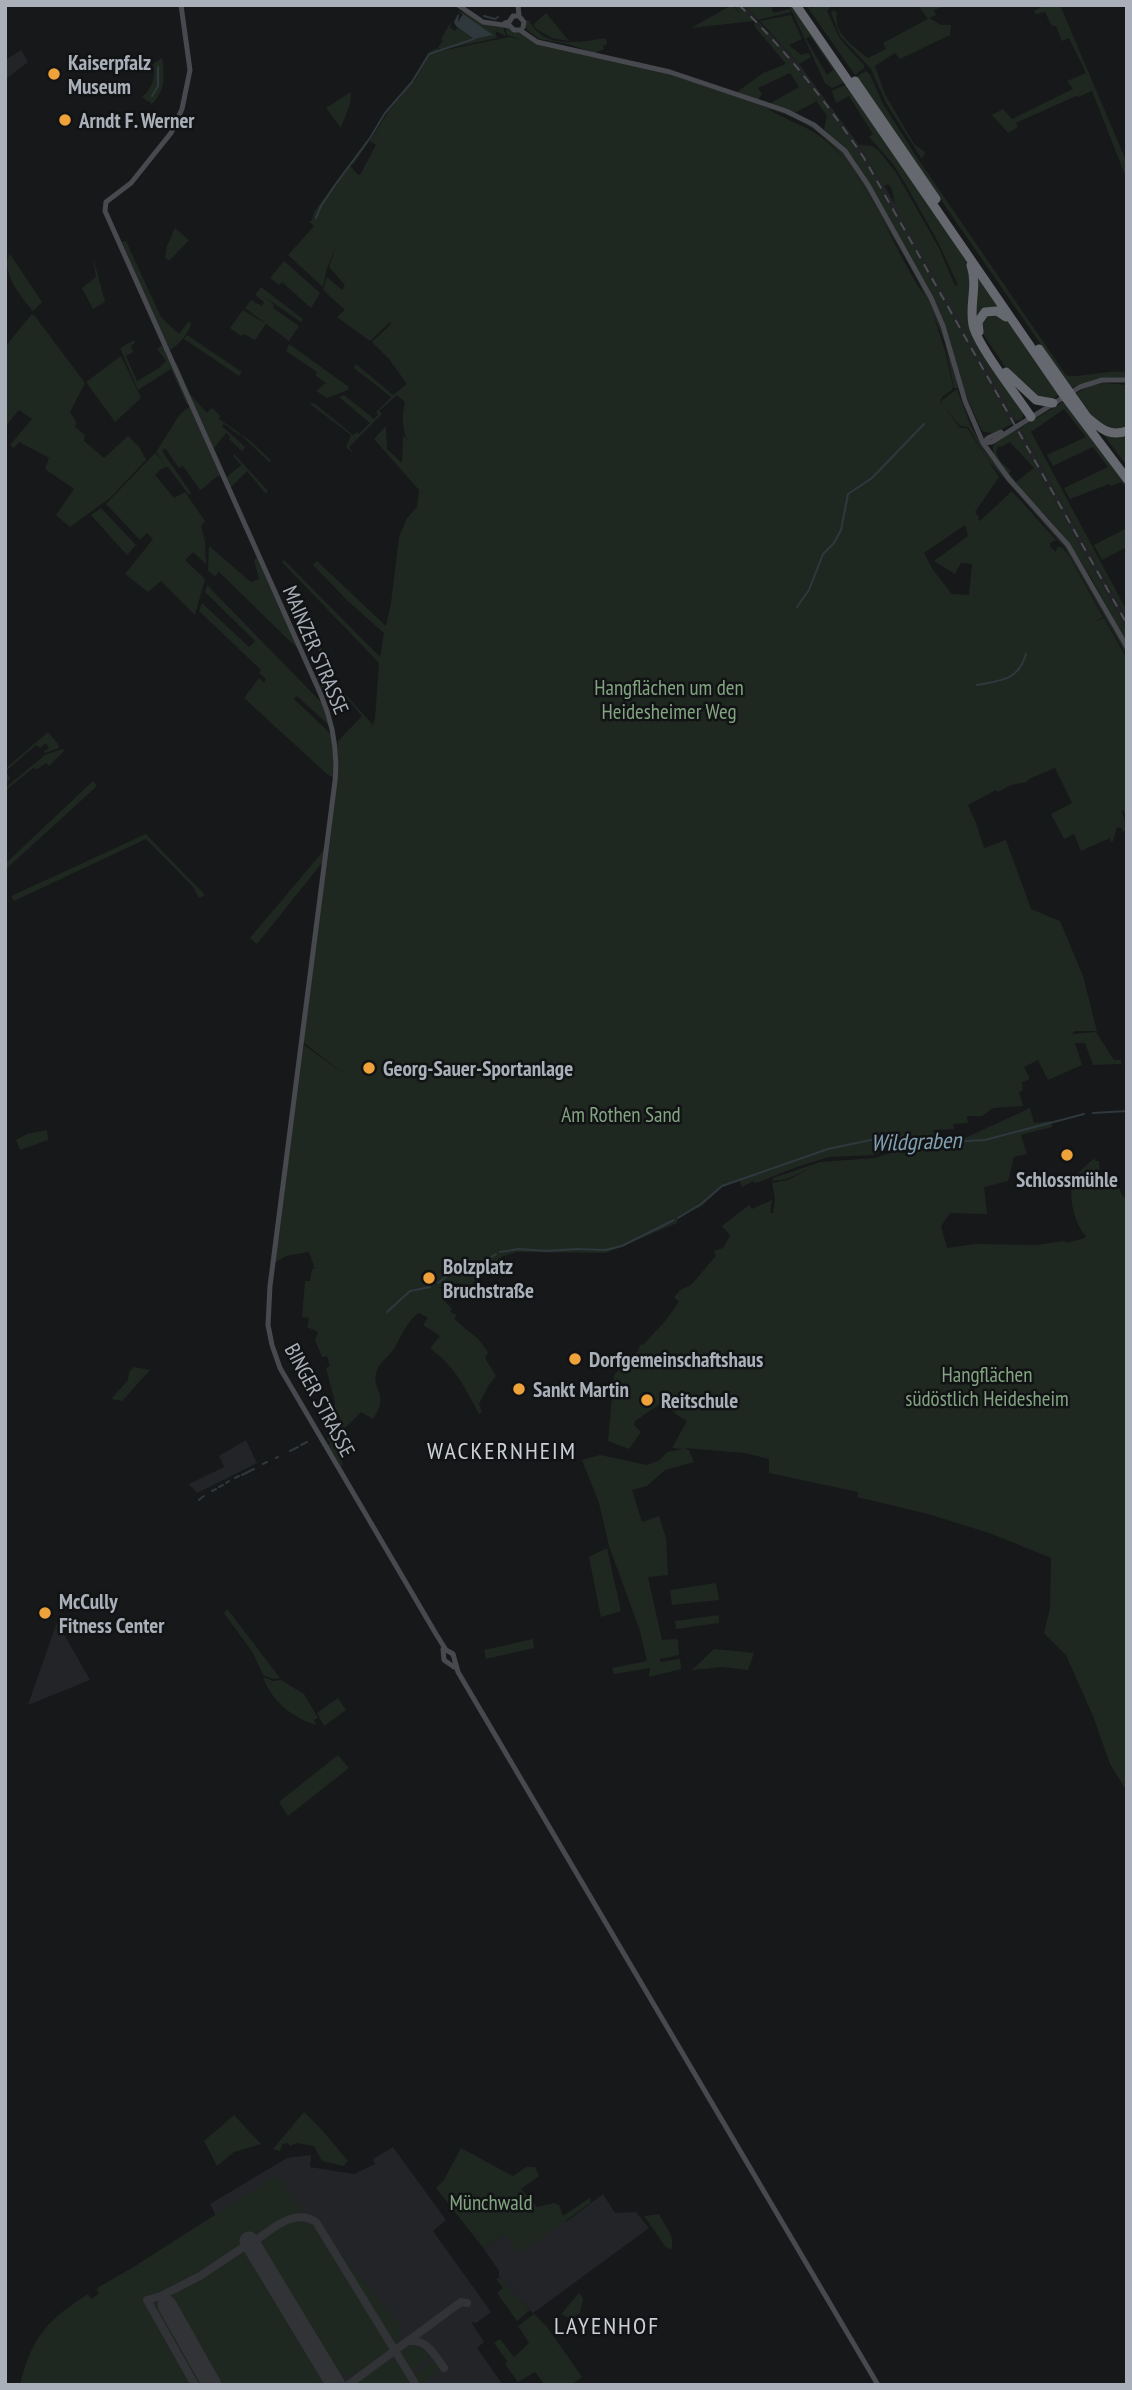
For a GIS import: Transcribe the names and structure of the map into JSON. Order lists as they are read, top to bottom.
{
  "streets": {
    "main road": ["MAINZER STRASSE", "BINGER STRASSE"]
  },
  "crossings": [
    ["MAINZER STRASSE", "BINGER STRASSE"]
  ],
  "districts": ["WACKERNHEIM", "LAYENHOF"],
  "water": ["Wildgraben"],
  "parks": [
    "Hangflächen um den Heidesheimer Weg",
    "Am Rothen Sand",
    "Hangflächen südöstlich Heidesheim",
    "Münchwald"
  ],
  "places": [
    "Kaiserpfalz Museum",
    "Arndt F. Werner",
    "Georg-Sauer-Sportanlage",
    "Schlossmühle",
    "Bolzplatz Bruchstraße",
    "Dorfgemeinschaftshaus",
    "Sankt Martin",
    "Reitschule",
    "McCully Fitness Center"
  ]
}
